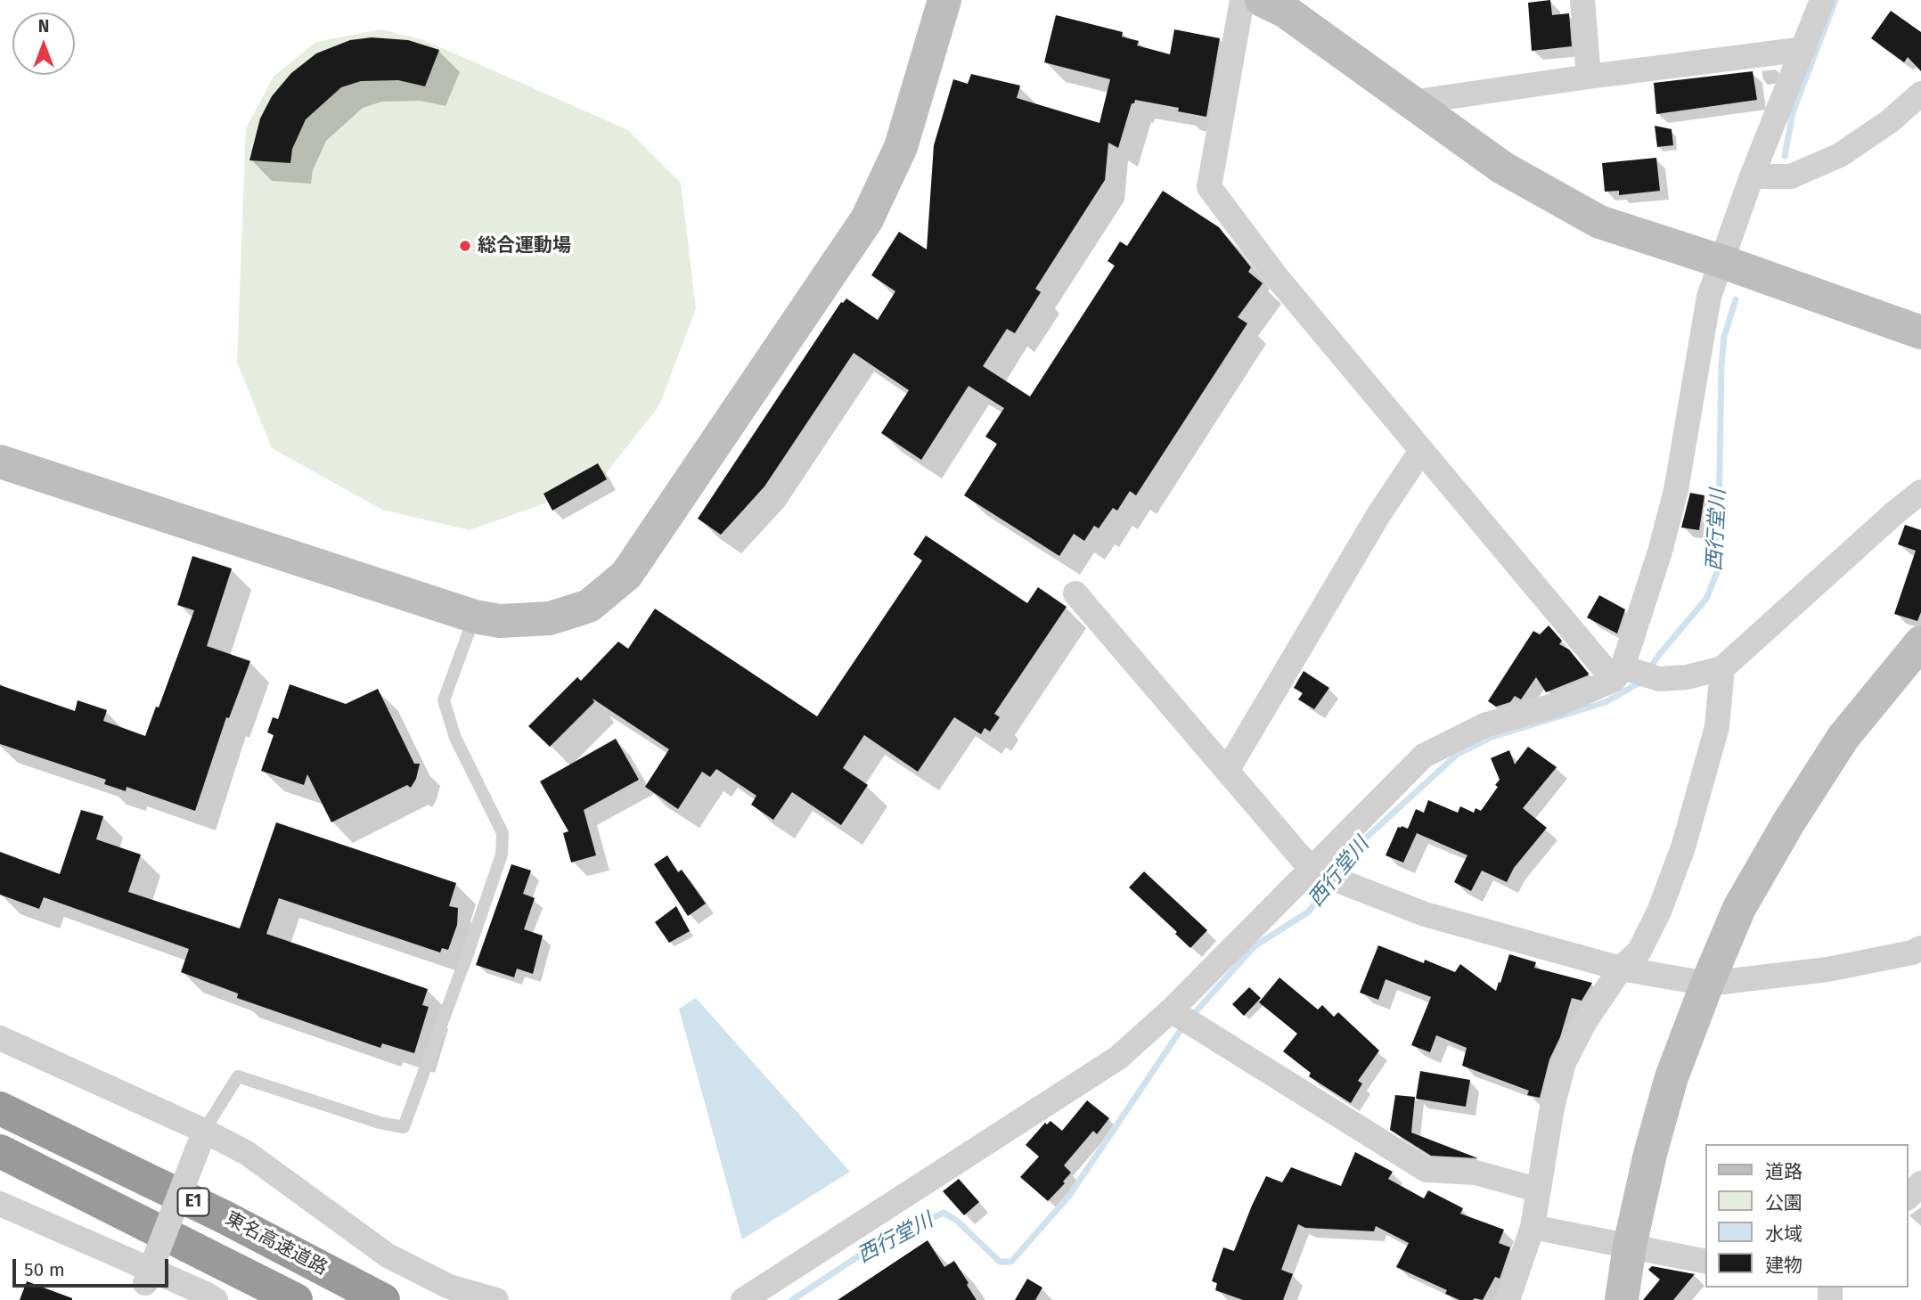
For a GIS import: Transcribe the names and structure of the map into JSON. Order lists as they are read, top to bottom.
{
  "streets": {
    "highway": ["E1", "東名高速道路"]
  },
  "water": ["西行堂川"],
  "places": ["総合運動場"],
  "legend": [
    "道路",
    "公園",
    "水域",
    "建物"
  ],
  "scale_bar": "50 m",
  "north": "top"
}
